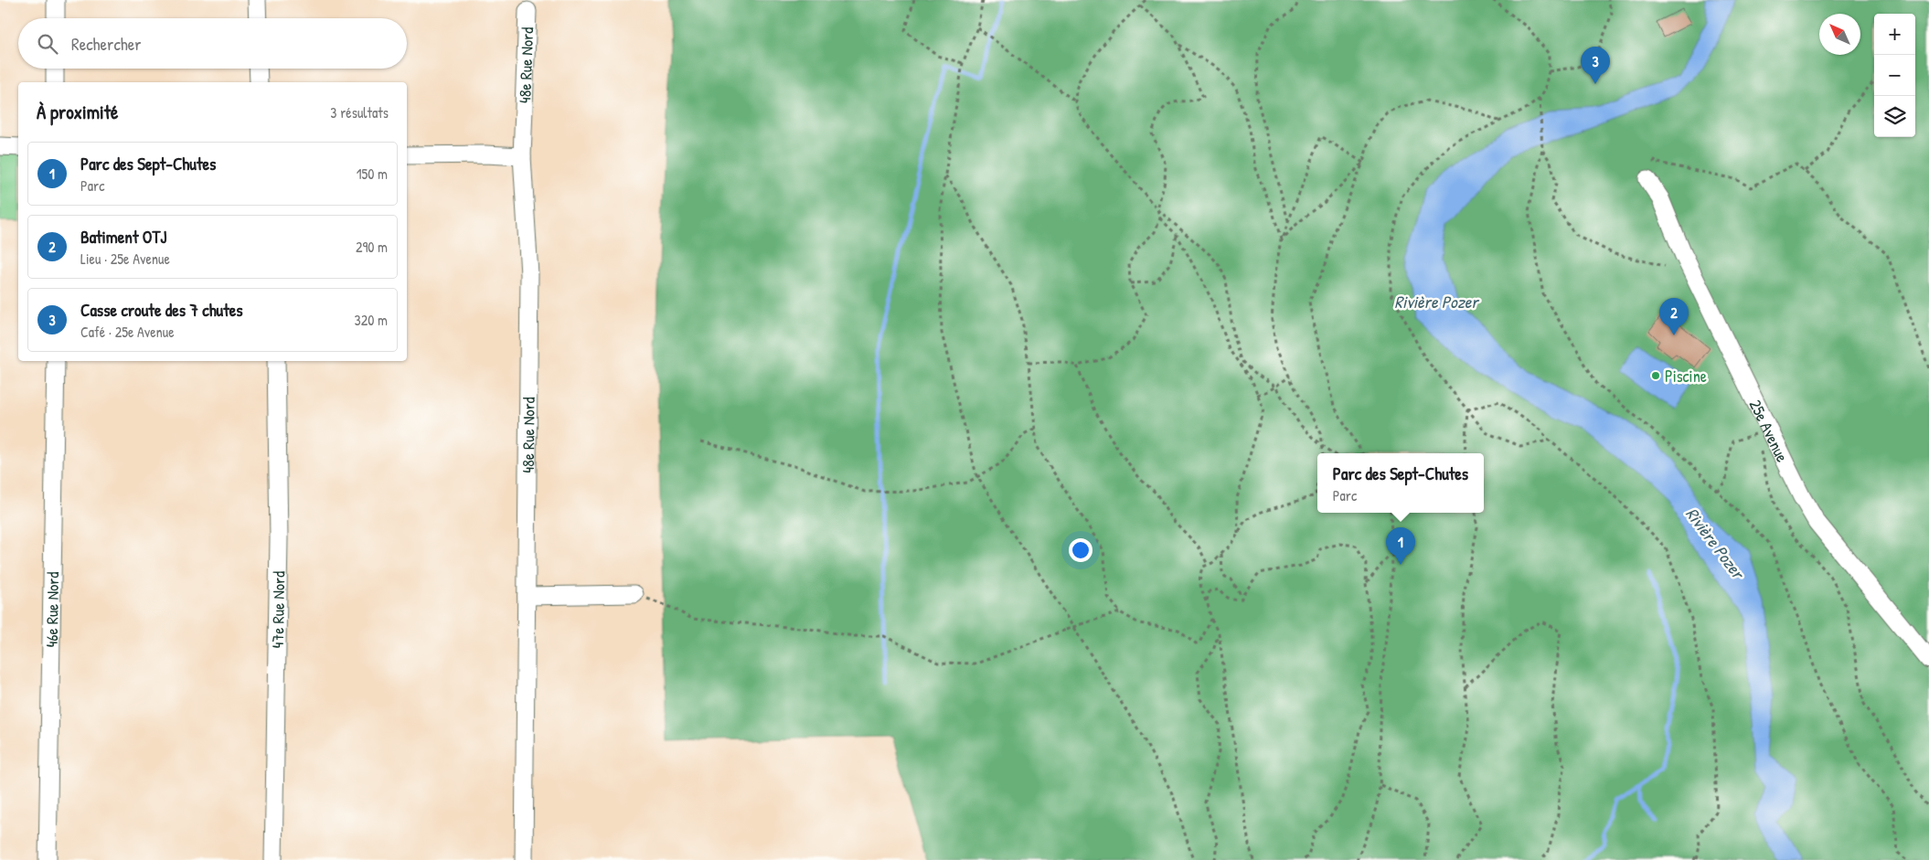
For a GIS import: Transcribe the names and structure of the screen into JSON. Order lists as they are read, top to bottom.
{
  "streets": {
    "street": [
      "48e Rue Nord",
      "25e Avenue",
      "46e Rue Nord",
      "47e Rue Nord"
    ]
  },
  "water": ["Rivière Pozer"],
  "places": ["Piscine"],
  "north": "top left",
  "page": {
    "map_buttons": ["+", "−"],
    "search": "Rechercher",
    "pins": ["3", "2", "1"],
    "heading": ["À proximité", "3 résultats"],
    "list": [
      {
        "mark": "1",
        "name": "Parc des Sept-Chutes",
        "note": "Parc",
        "value": "150 m"
      },
      {
        "mark": "2",
        "name": "Batiment OTJ",
        "note": "Lieu · 25e Avenue",
        "value": "290 m"
      },
      {
        "mark": "3",
        "name": "Casse croute des 7 chutes",
        "note": "Café · 25e Avenue",
        "value": "320 m"
      }
    ],
    "popup": ["Parc des Sept-Chutes", "Parc"]
  }
}
